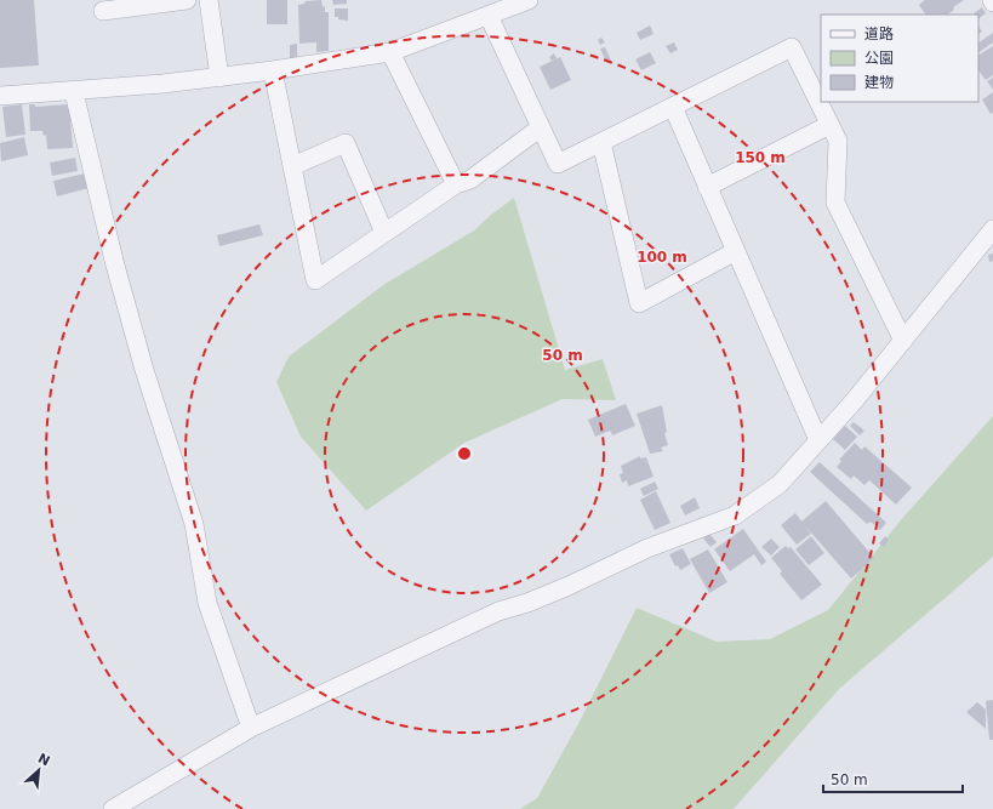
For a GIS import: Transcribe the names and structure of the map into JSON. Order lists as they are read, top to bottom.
{
  "legend": ["道路", "公園", "建物"],
  "scale_bar": "50 m",
  "north": "top right",
  "rings": ["150 m", "100 m", "50 m"]
}
